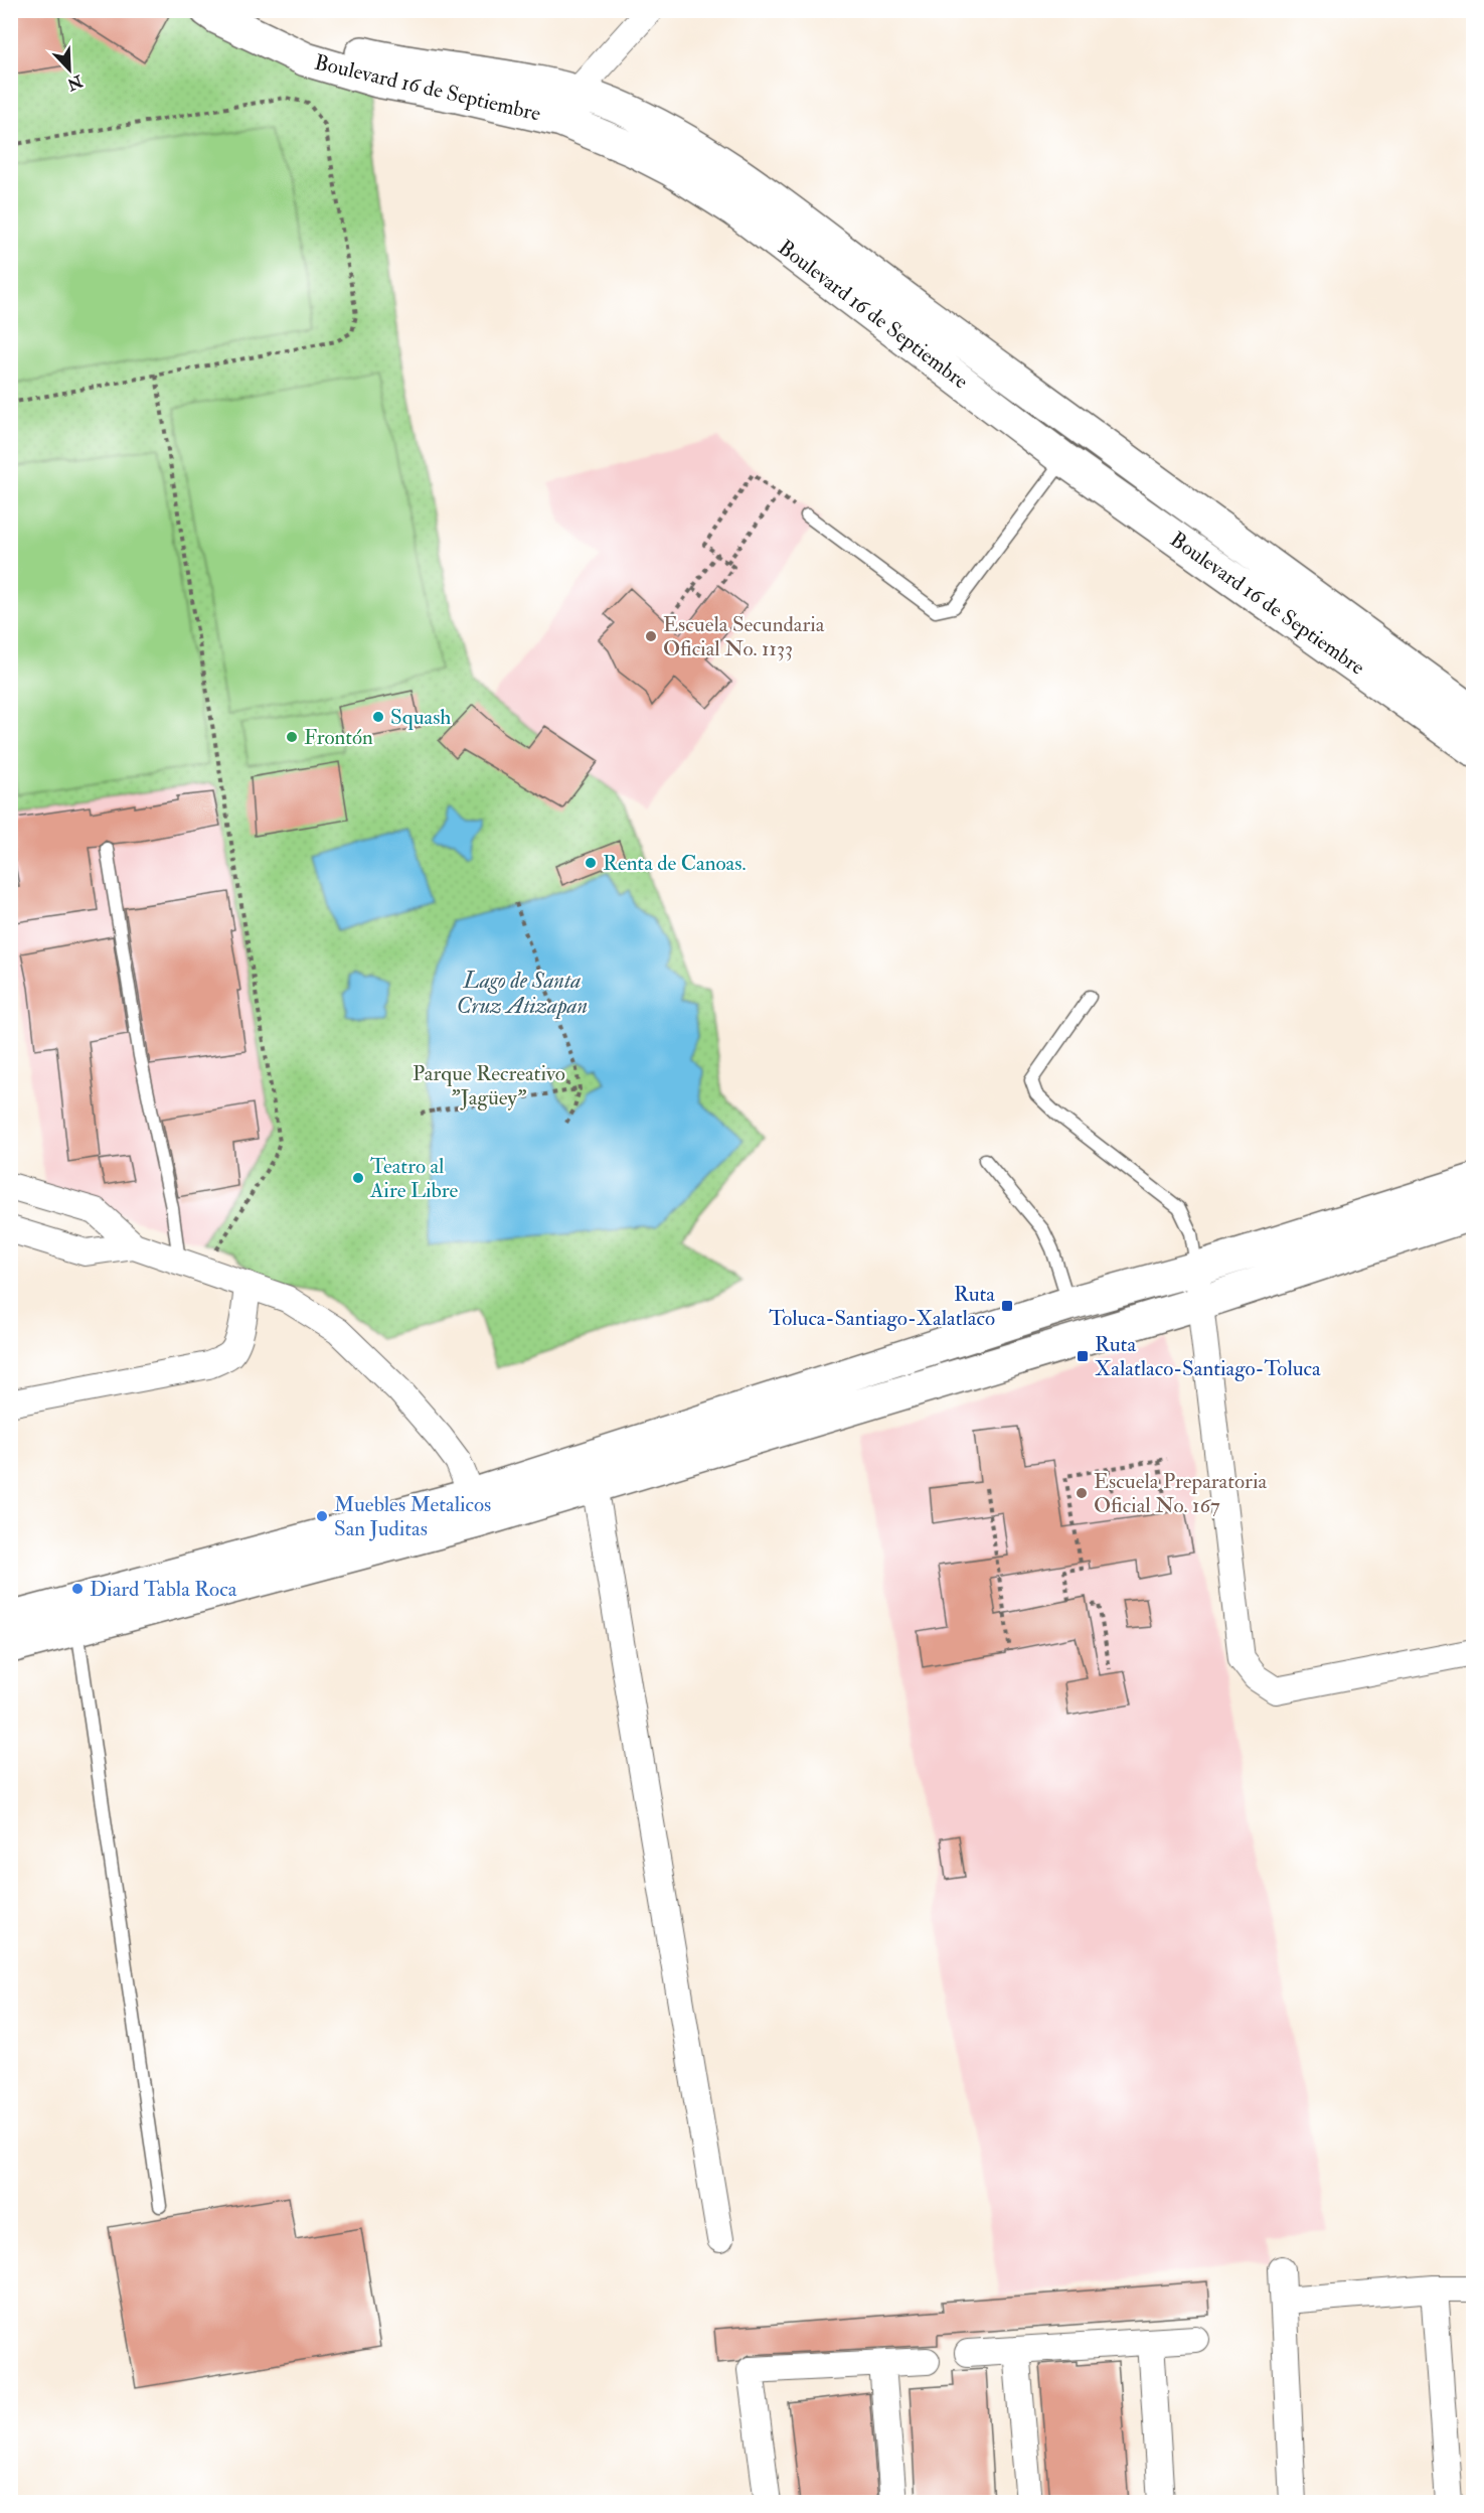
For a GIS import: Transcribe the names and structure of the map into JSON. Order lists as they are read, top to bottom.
{
  "streets": {
    "main road": ["Boulevard 16 de Septiembre"]
  },
  "water": ["Lago de Santa Cruz Atizapan"],
  "parks": ["Parque Recreativo \"Jagüey\""],
  "places": {
    "other": [
      "Escuela Secundaria Oficial No. 1133",
      "Squash",
      "Frontón",
      "Renta de Canoas.",
      "Teatro al Aire Libre",
      "Escuela Preparatoria Oficial No. 167",
      "Muebles Metalicos San Juditas",
      "Diard Tabla Roca"
    ],
    "transit": ["Ruta Toluca-Santiago-Xalatlaco", "Ruta Xalatlaco-Santiago-Toluca"]
  },
  "north": "bottom right"
}
